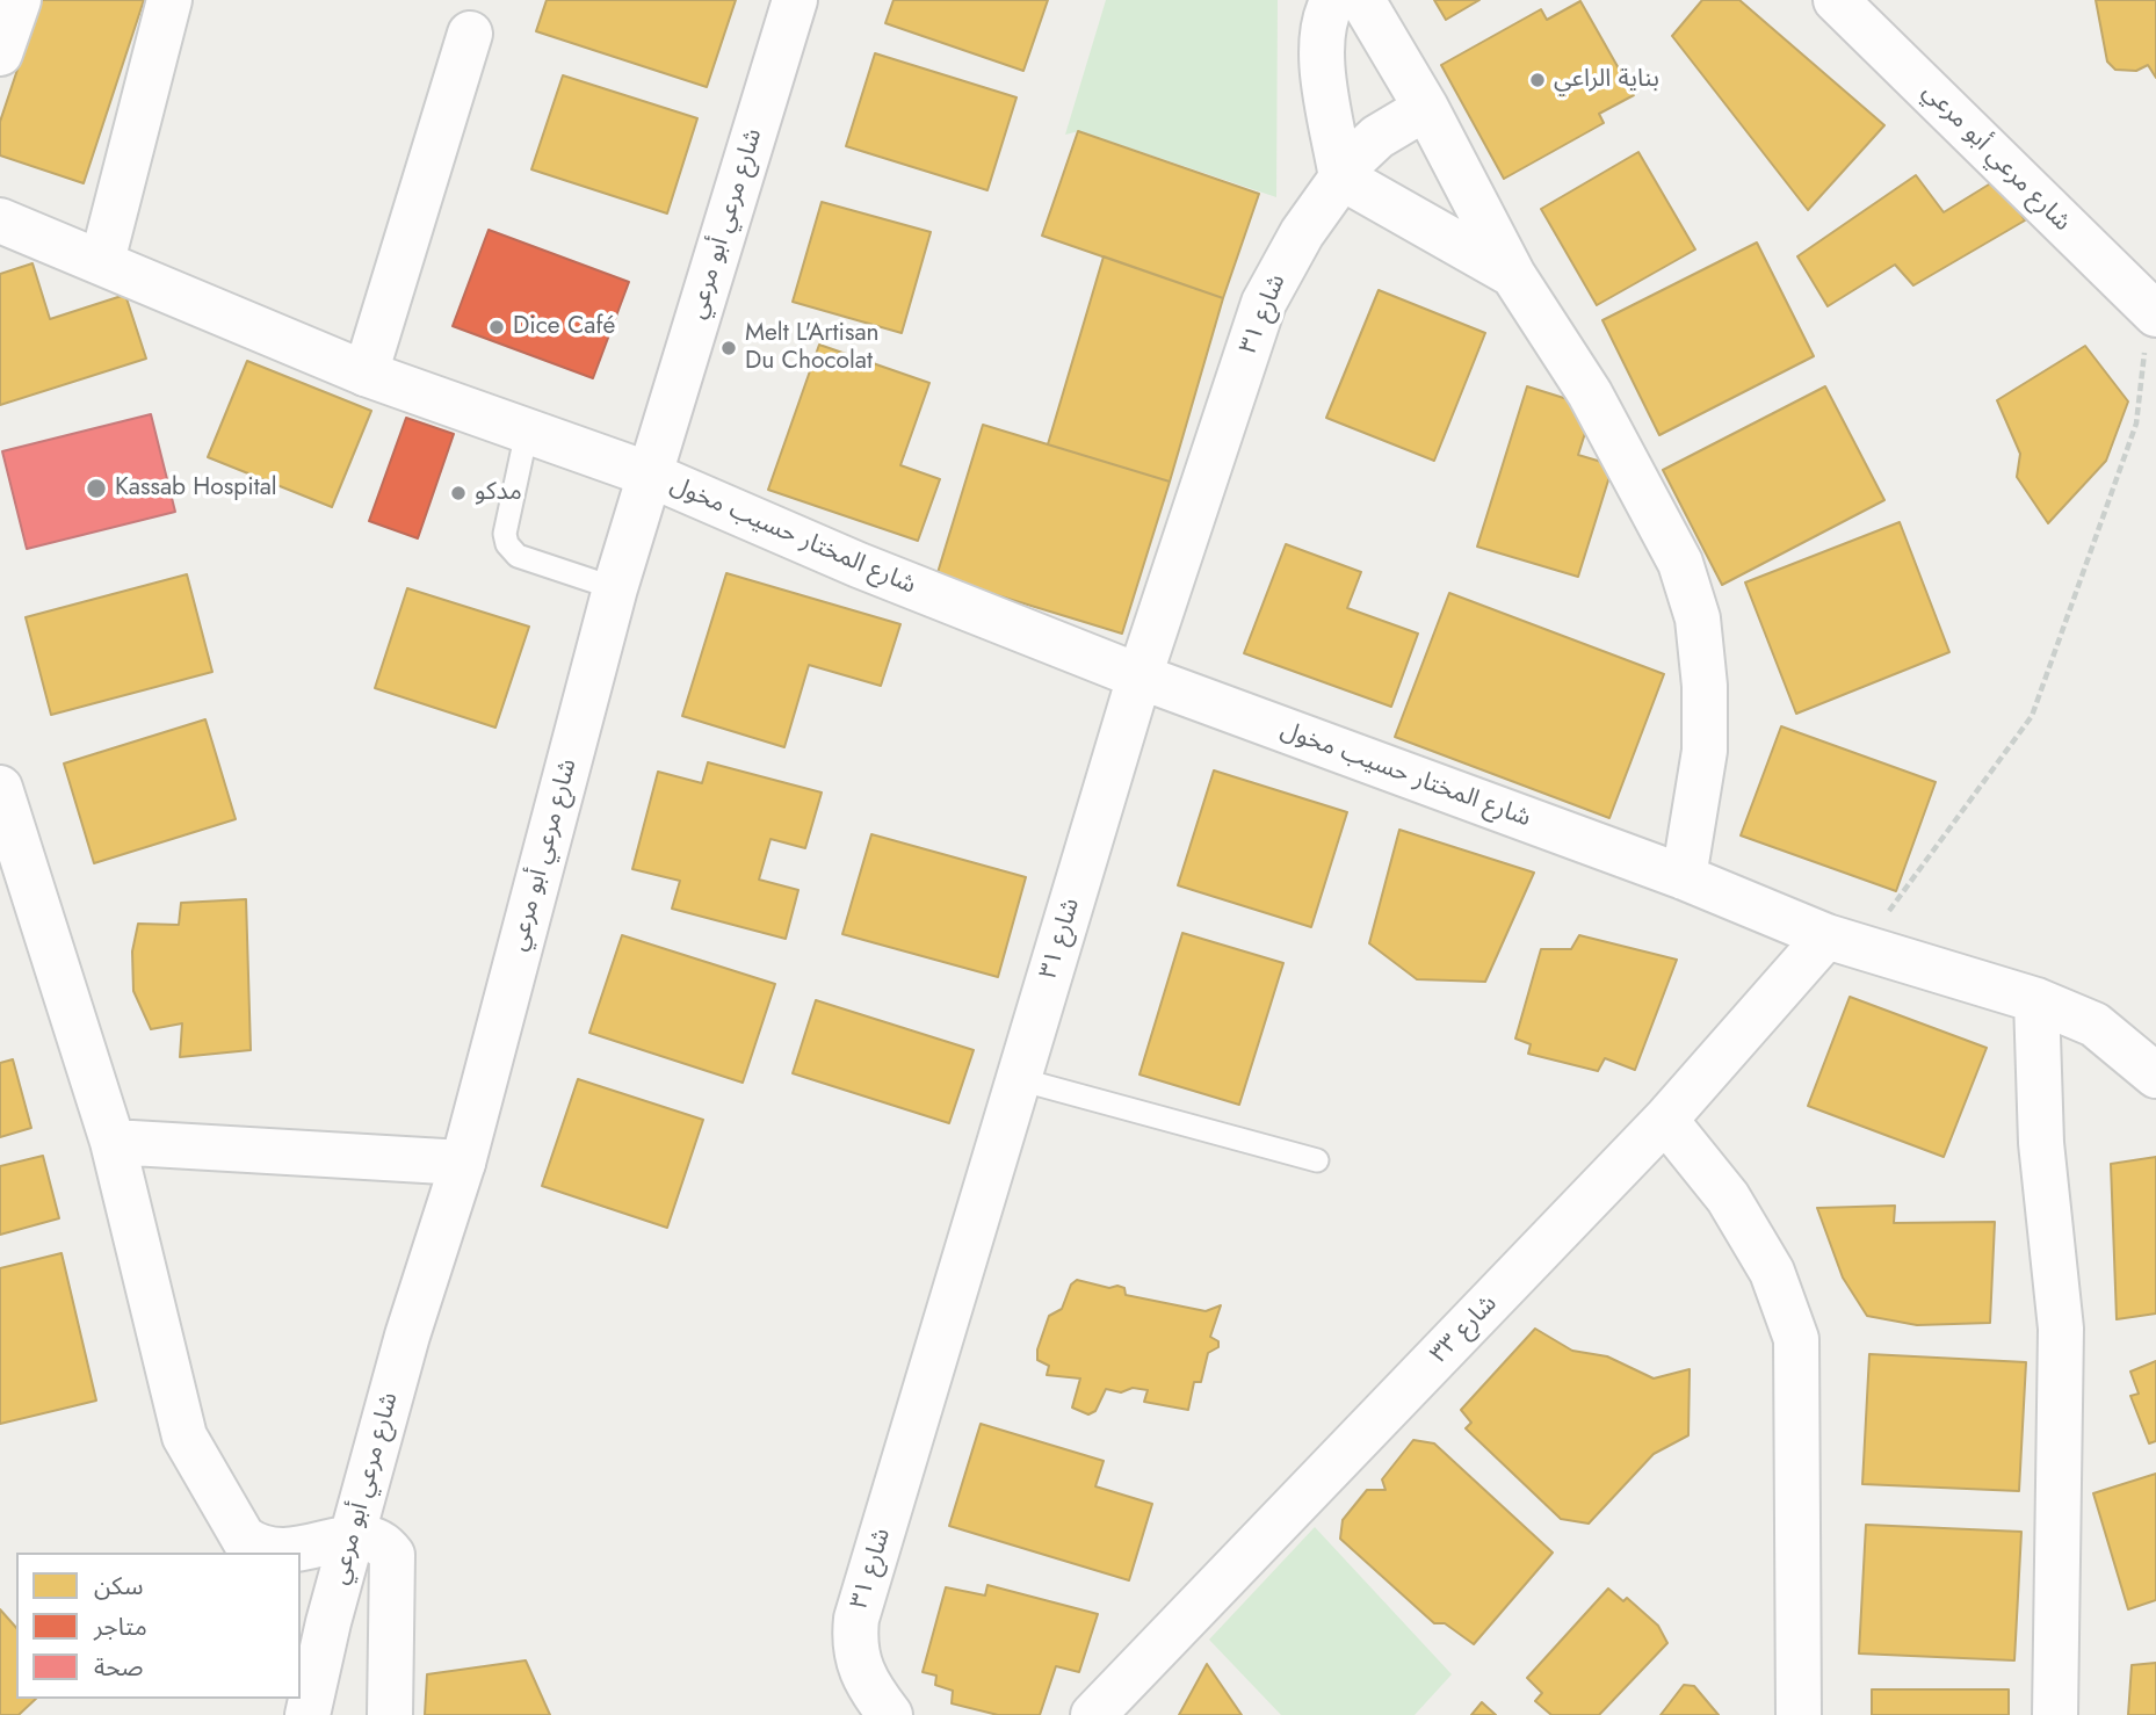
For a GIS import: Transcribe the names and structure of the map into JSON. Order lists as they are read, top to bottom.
{
  "streets": {
    "street": [
      "شارع مرعي أبو مرعي",
      "شارع ٣١",
      "شارع المختار حسيب مخول",
      "شارع ٣٣"
    ]
  },
  "crossings": [
    ["شارع مرعي أبو مرعي", "شارع المختار حسيب مخول"],
    ["شارع ٣١", "شارع المختار حسيب مخول"],
    ["شارع المختار حسيب مخول", "شارع ٣٣"]
  ],
  "places": [
    "بناية الراعي",
    "Dice Café",
    "Melt L'Artisan Du Chocolat",
    "Kassab Hospital",
    "مدكو"
  ],
  "legend": ["سكن", "متاجر", "صحة"]
}
